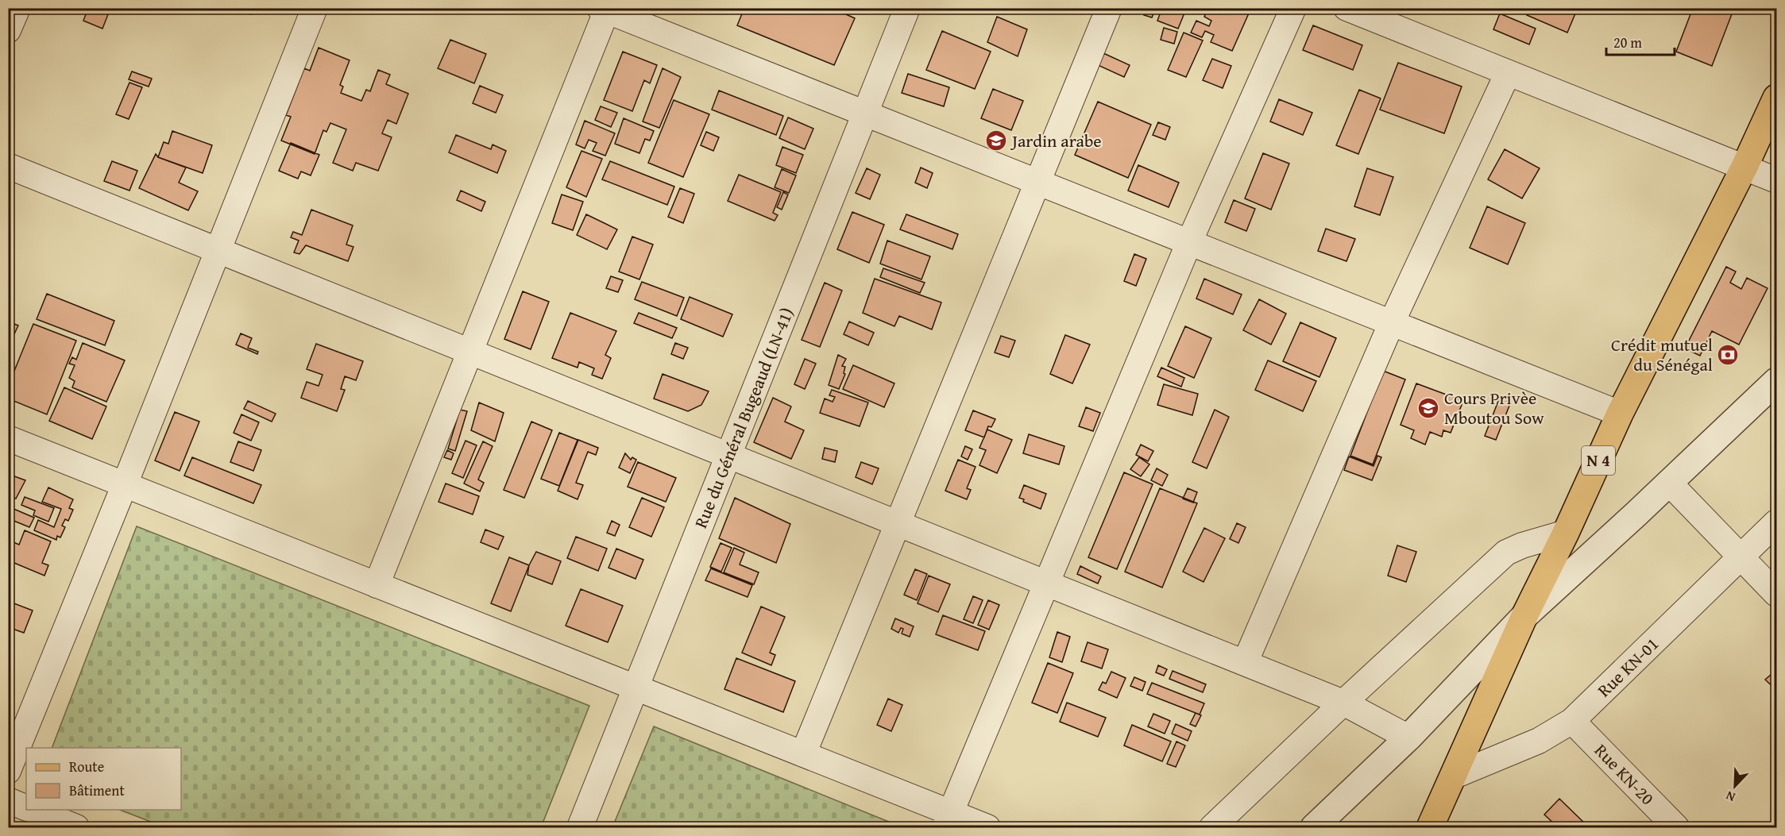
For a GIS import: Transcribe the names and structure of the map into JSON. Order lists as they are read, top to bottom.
{
  "streets": {
    "main road": ["N 4"],
    "street": ["Rue du Général Bugeaud (LN-41)", "Rue KN-01", "Rue KN-20"]
  },
  "crossings": [
    ["N 4", "Rue KN-01"],
    ["Rue KN-01", "Rue KN-20"]
  ],
  "places": {
    "school or university": ["Jardin arabe", "Cours Privèe Mboutou Sow"],
    "bank": ["Crédit mutuel du Sénégal"]
  },
  "legend": ["Route", "Bâtiment"],
  "scale_bar": "20 m",
  "north": "bottom left"
}
